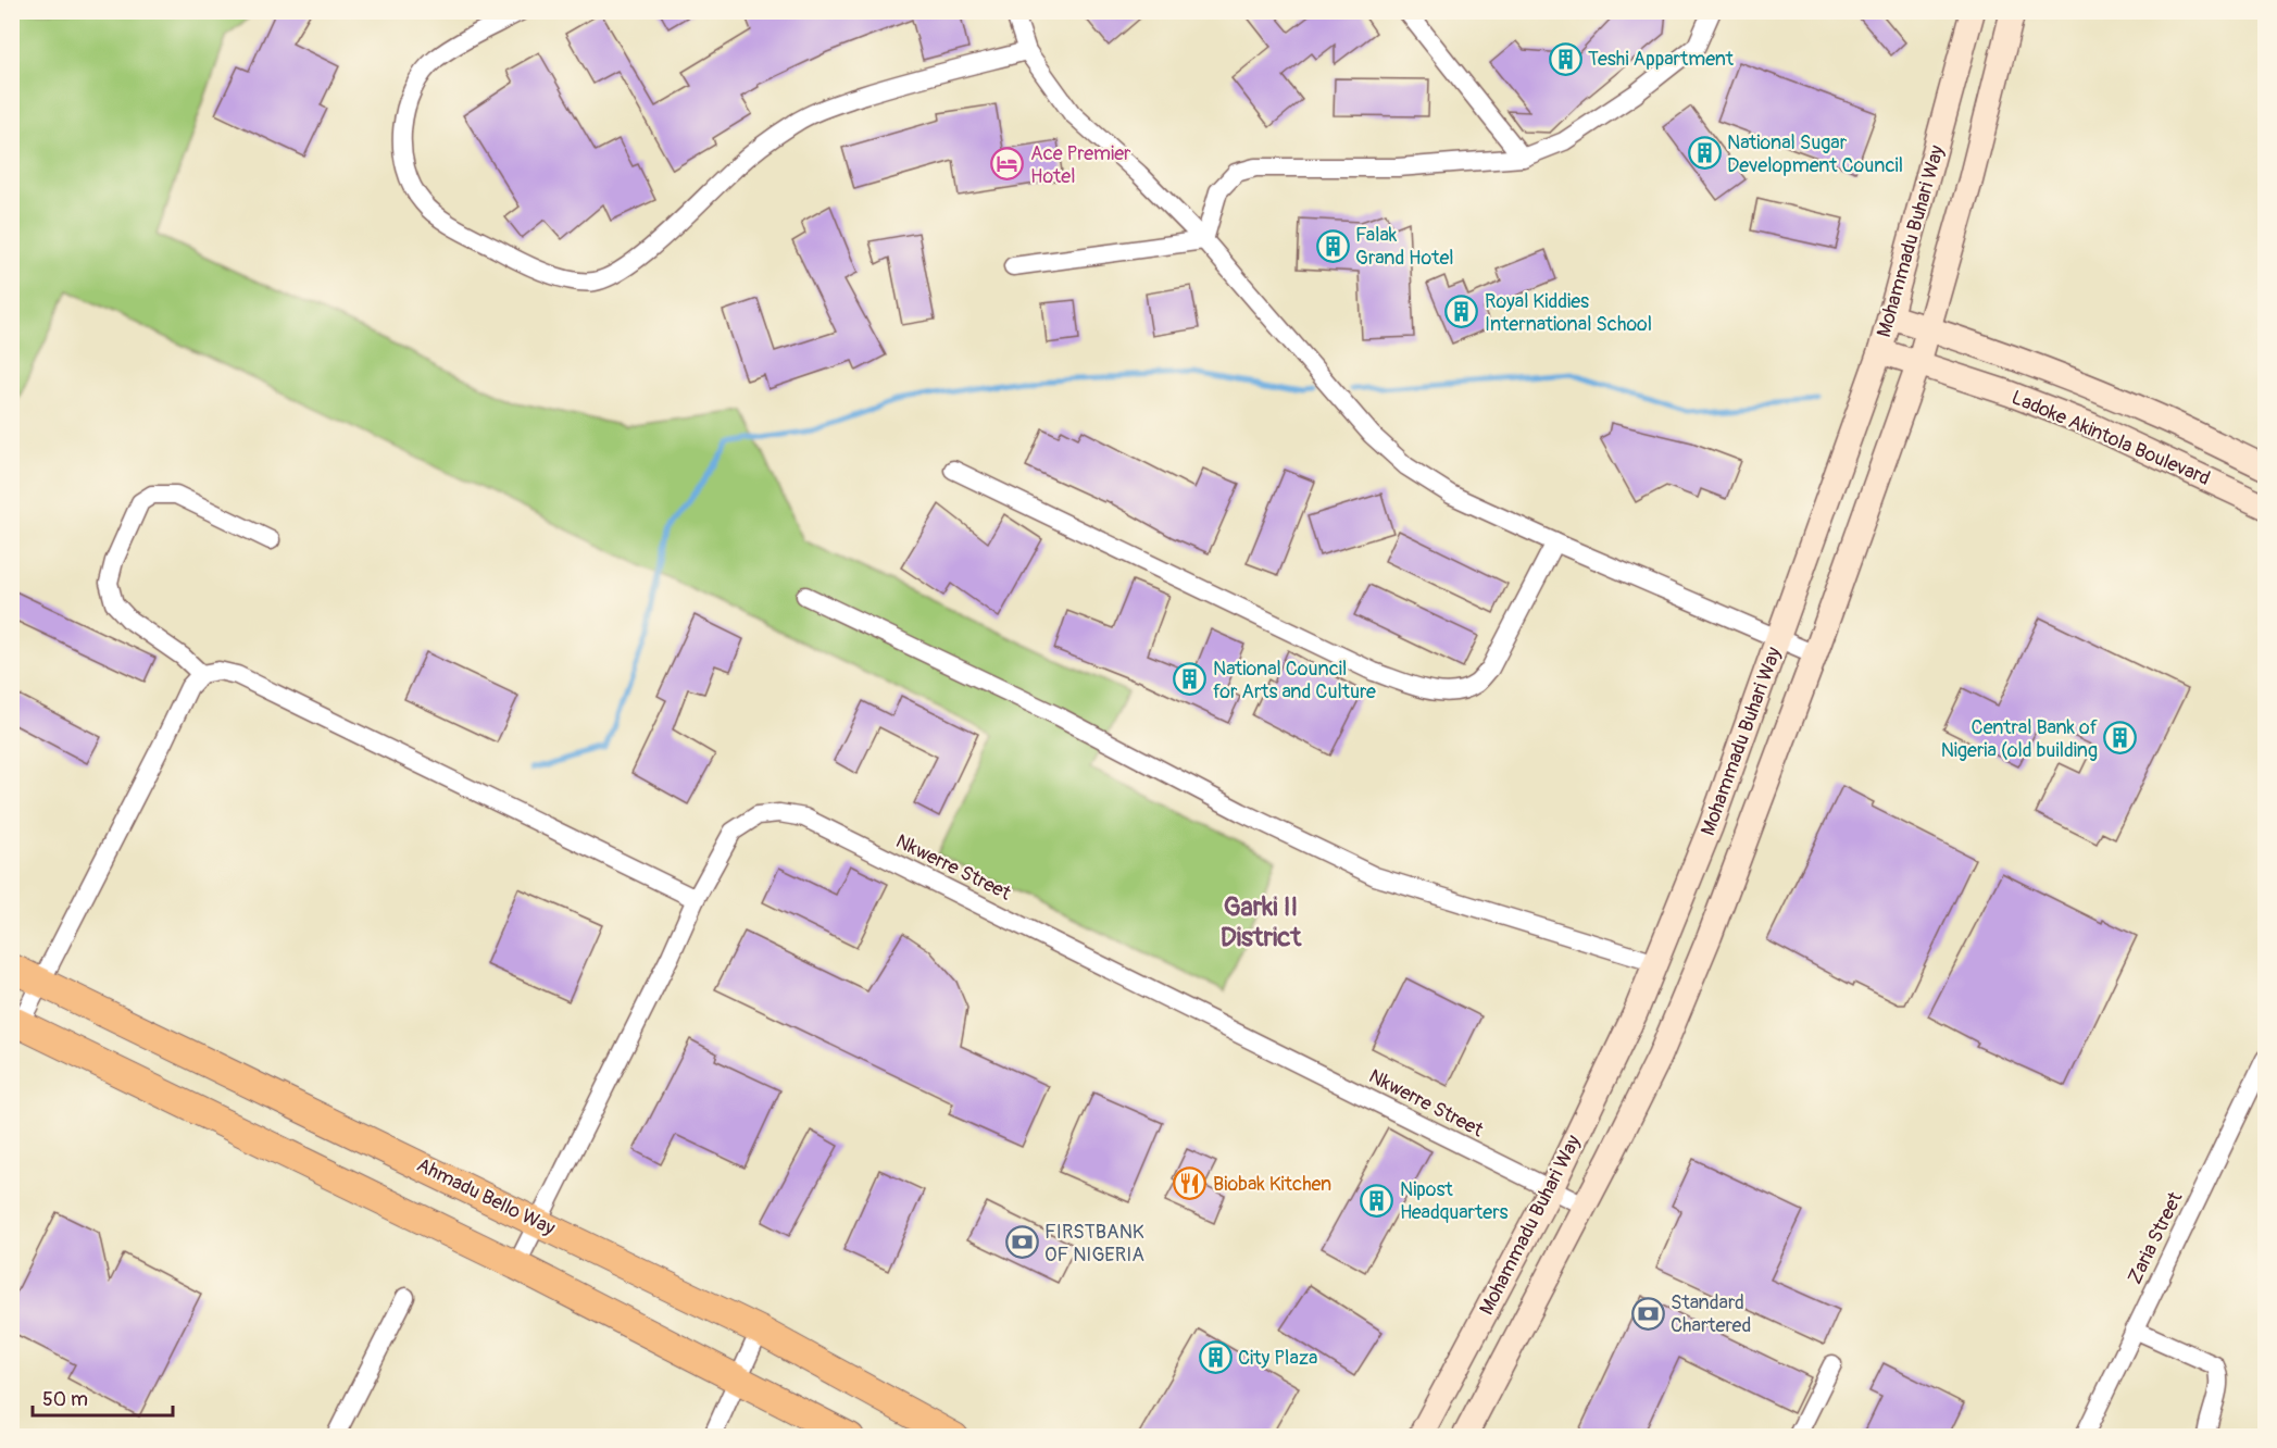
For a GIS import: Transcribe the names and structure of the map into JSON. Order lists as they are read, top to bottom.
{
  "streets": {
    "main road": ["Mohammadu Buhari Way", "Ladoke Akintola Boulevard", "Ahmadu Bello Way"],
    "street": ["Nkwerre Street", "Zaria Street"]
  },
  "crossings": [
    ["Mohammadu Buhari Way", "Ladoke Akintola Boulevard"],
    ["Mohammadu Buhari Way", "Nkwerre Street"],
    ["Nkwerre Street", "Ahmadu Bello Way"]
  ],
  "districts": ["Garki II District"],
  "places": {
    "building": [
      "Teshi Appartment",
      "National Sugar Development Council",
      "Falak Grand Hotel",
      "Royal Kiddies International School",
      "National Council for Arts and Culture",
      "Central Bank of Nigeria (old building",
      "Nipost Headquarters",
      "City Plaza"
    ],
    "hotel": ["Ace Premier Hotel"],
    "restaurant": ["Biobak Kitchen"],
    "bank": ["FIRSTBANK OF NIGERIA", "Standard Chartered"]
  },
  "scale_bar": "50 m"
}
